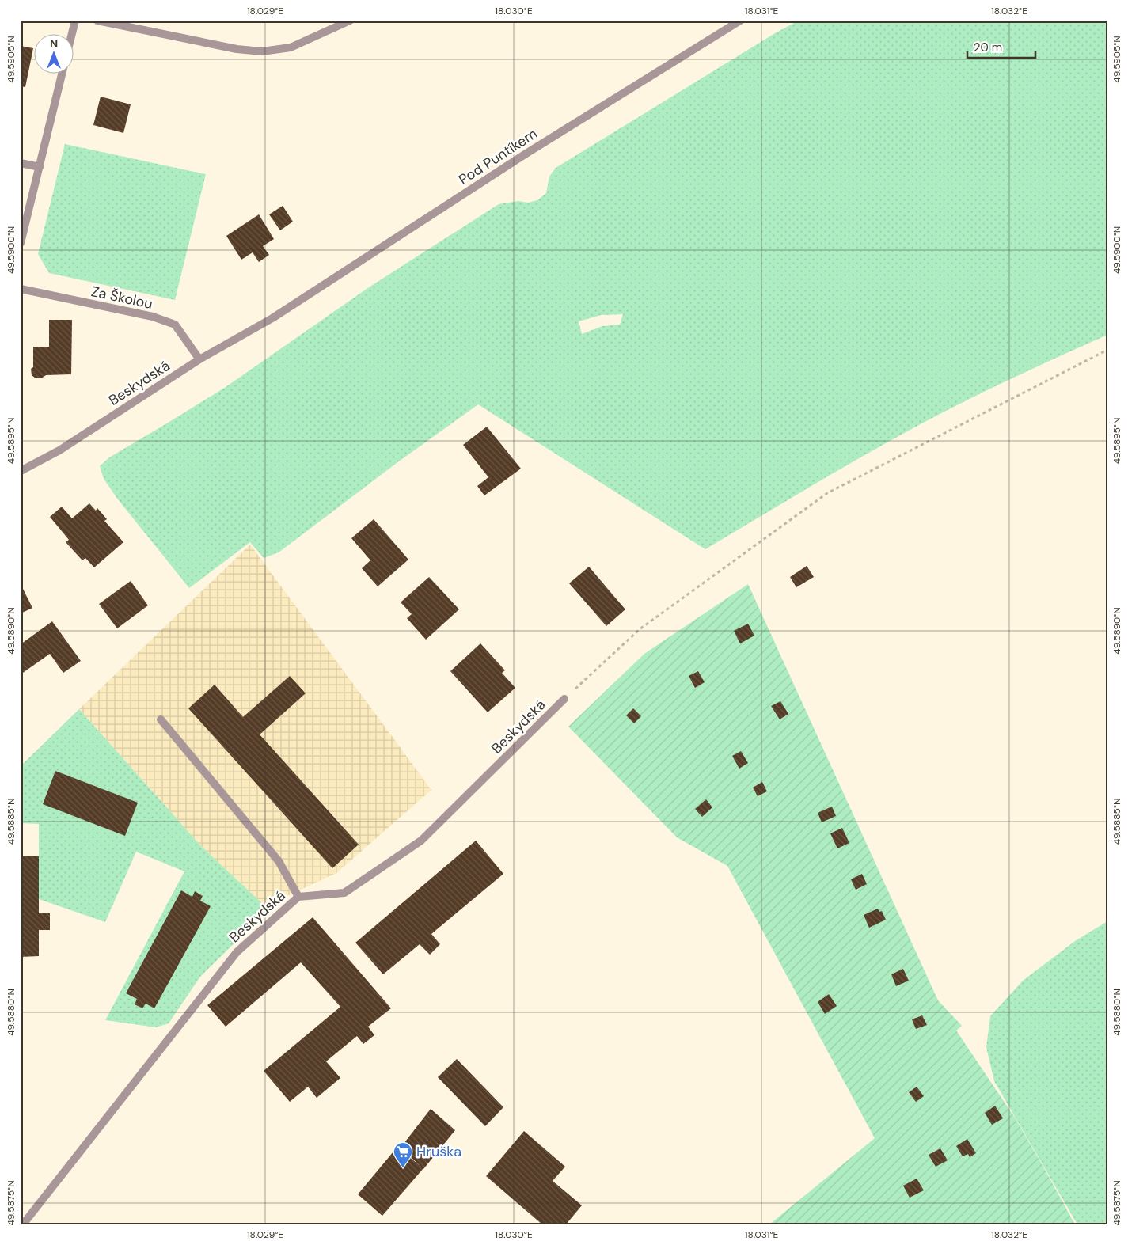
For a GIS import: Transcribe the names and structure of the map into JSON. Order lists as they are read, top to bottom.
{
  "streets": {
    "street": ["Pod Puntíkem", "Za Školou", "Beskydská"]
  },
  "crossings": [
    ["Pod Puntíkem", "Beskydská"],
    ["Za Školou", "Beskydská"]
  ],
  "places": {
    "supermarket": ["Hruška"]
  },
  "scale_bar": "20 m",
  "north": "top",
  "coordinates": [
    "18.029°E",
    "18.030°E",
    "18.031°E",
    "18.032°E",
    "49.5905°N",
    "49.5900°N",
    "49.5895°N",
    "49.5890°N",
    "49.5885°N",
    "49.5880°N",
    "49.5875°N"
  ]
}
